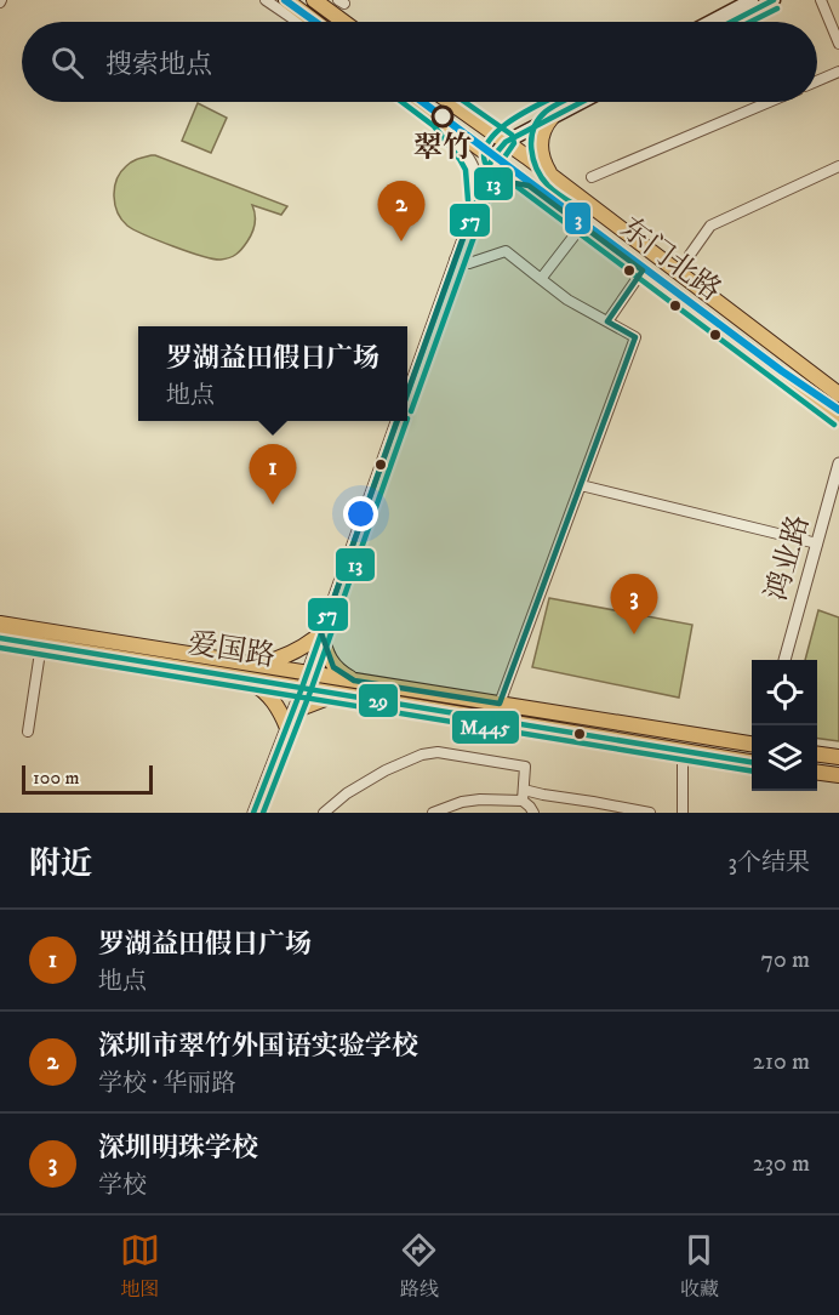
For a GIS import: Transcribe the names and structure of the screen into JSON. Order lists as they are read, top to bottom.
{
  "streets": {
    "main road": ["东门北路", "爱国路"],
    "street": ["鸿业路"]
  },
  "places": ["翠竹"],
  "lines": [
    "transit line 3",
    "transit line 57",
    "transit line 13",
    "transit line 29",
    "transit line M445"
  ],
  "scale_bar": "100 m",
  "page": {
    "search": "搜索地点",
    "pins": ["2", "1", "3"],
    "popup": ["罗湖益田假日广场", "地点"],
    "scale": "100 m",
    "heading": ["附近", "3个结果"],
    "list": [
      {
        "mark": "1",
        "name": "罗湖益田假日广场",
        "note": "地点",
        "value": "70 m"
      },
      {
        "mark": "2",
        "name": "深圳市翠竹外国语实验学校",
        "note": "学校 · 华丽路",
        "value": "210 m"
      },
      {
        "mark": "3",
        "name": "深圳明珠学校",
        "note": "学校",
        "value": "230 m"
      }
    ],
    "nav": ["地图", "路线", "收藏"]
  }
}
